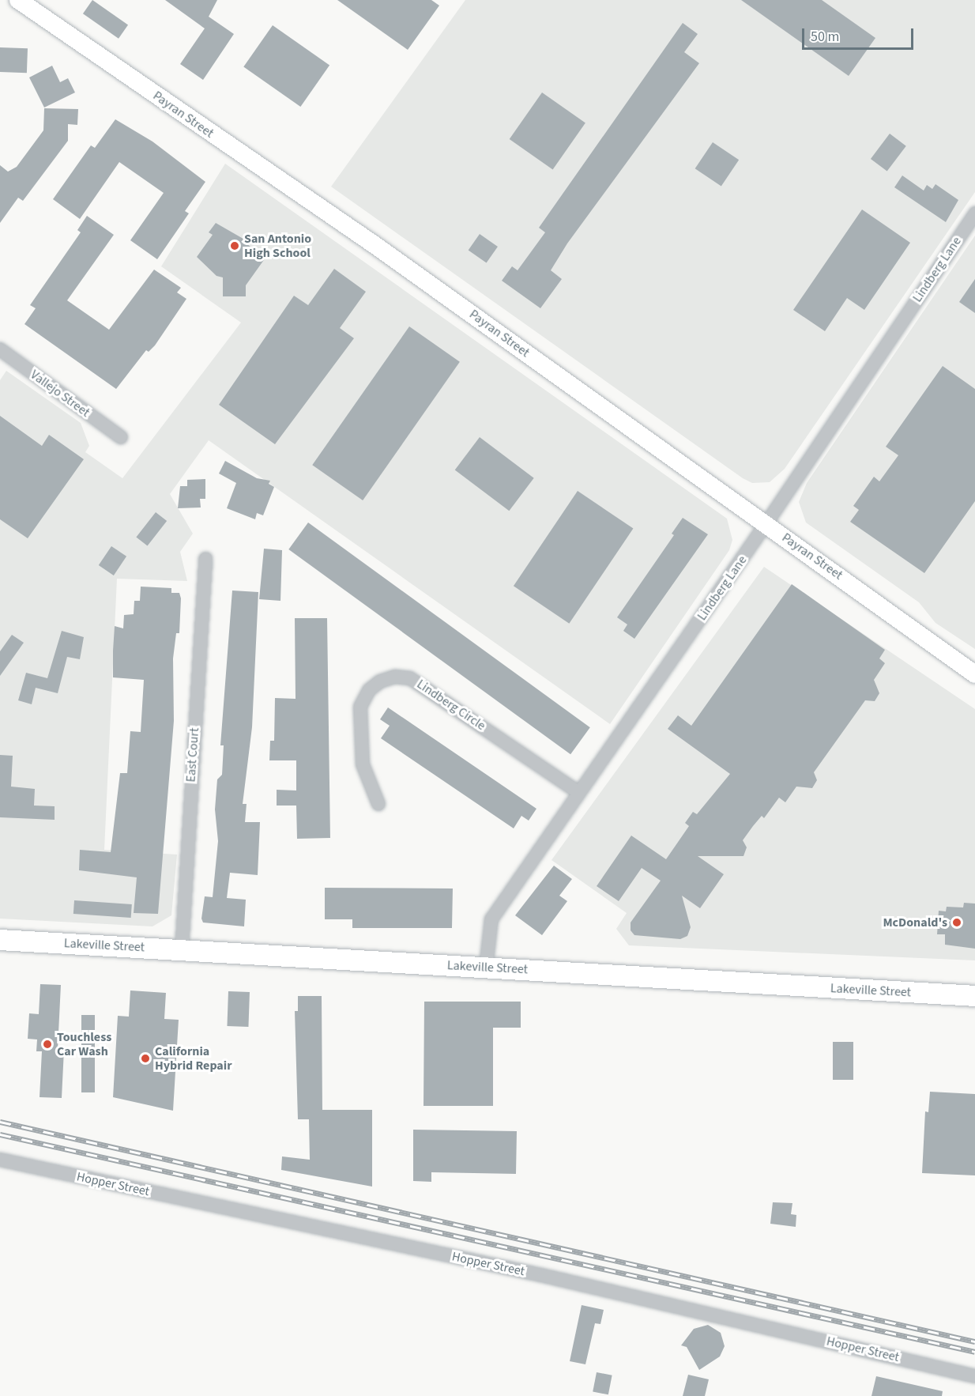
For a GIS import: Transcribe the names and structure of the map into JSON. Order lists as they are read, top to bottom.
{
  "streets": {
    "main road": ["Payran Street", "Lakeville Street"],
    "street": [
      "Lindberg Lane",
      "Vallejo Street",
      "Lindberg Circle",
      "East Court",
      "Hopper Street"
    ]
  },
  "crossings": [
    ["Payran Street", "Lindberg Lane"],
    ["Lindberg Lane", "Lindberg Circle"],
    ["Lindberg Lane", "Lakeville Street"],
    ["East Court", "Lakeville Street"]
  ],
  "places": [
    "San Antonio High School",
    "McDonald's",
    "Touchless Car Wash",
    "California Hybrid Repair"
  ],
  "scale_bar": "50 m"
}
